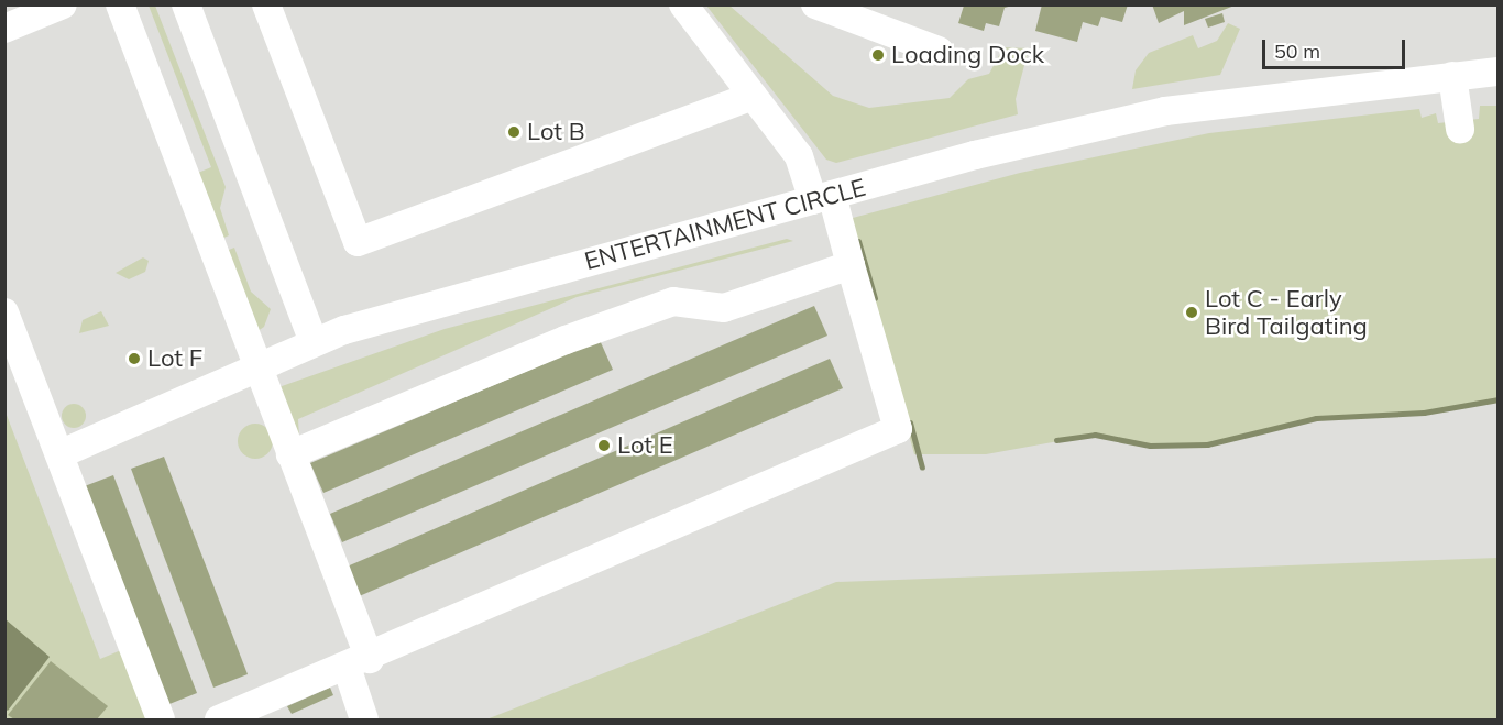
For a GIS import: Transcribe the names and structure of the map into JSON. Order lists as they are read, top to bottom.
{
  "streets": {
    "street": ["ENTERTAINMENT CIRCLE"]
  },
  "places": [
    "Loading Dock",
    "Lot B",
    "Lot C - Early Bird Tailgating",
    "Lot F",
    "Lot E"
  ],
  "scale_bar": "50 m"
}
